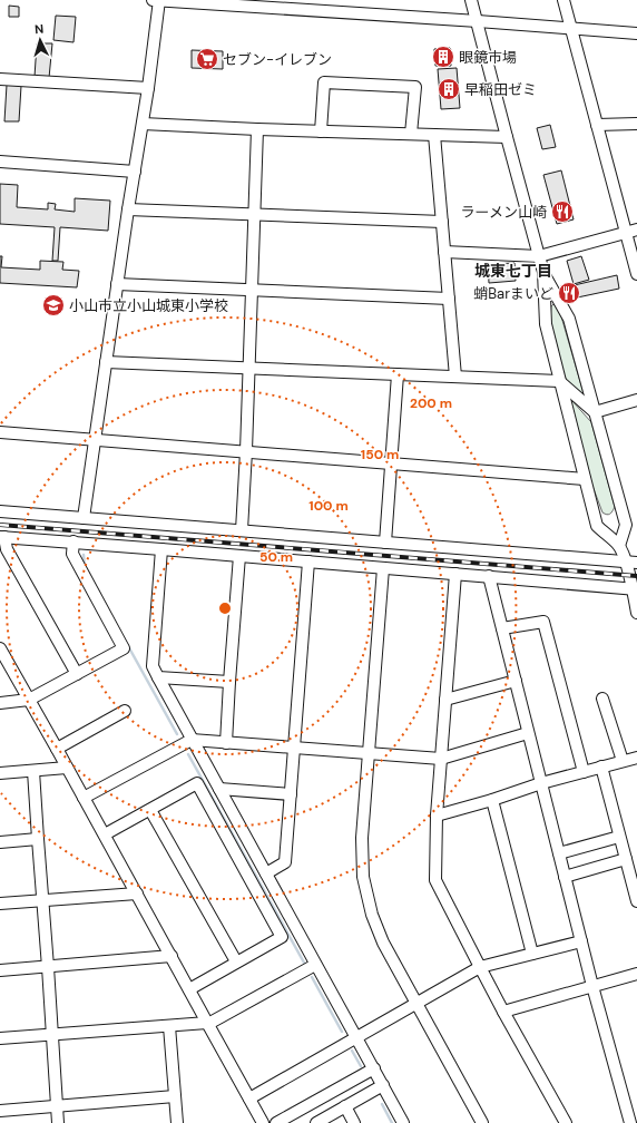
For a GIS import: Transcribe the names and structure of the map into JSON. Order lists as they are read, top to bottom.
{
  "districts": ["城東七丁目"],
  "places": {
    "building": ["眼鏡市場", "早稲田ゼミ"],
    "supermarket": ["セブン-イレブン"],
    "restaurant": ["ラーメン山崎", "蛸Barまいど"],
    "school or university": ["小山市立小山城東小学校"]
  },
  "north": "top",
  "rings": [
    "200 m",
    "150 m",
    "100 m",
    "50 m"
  ]
}
